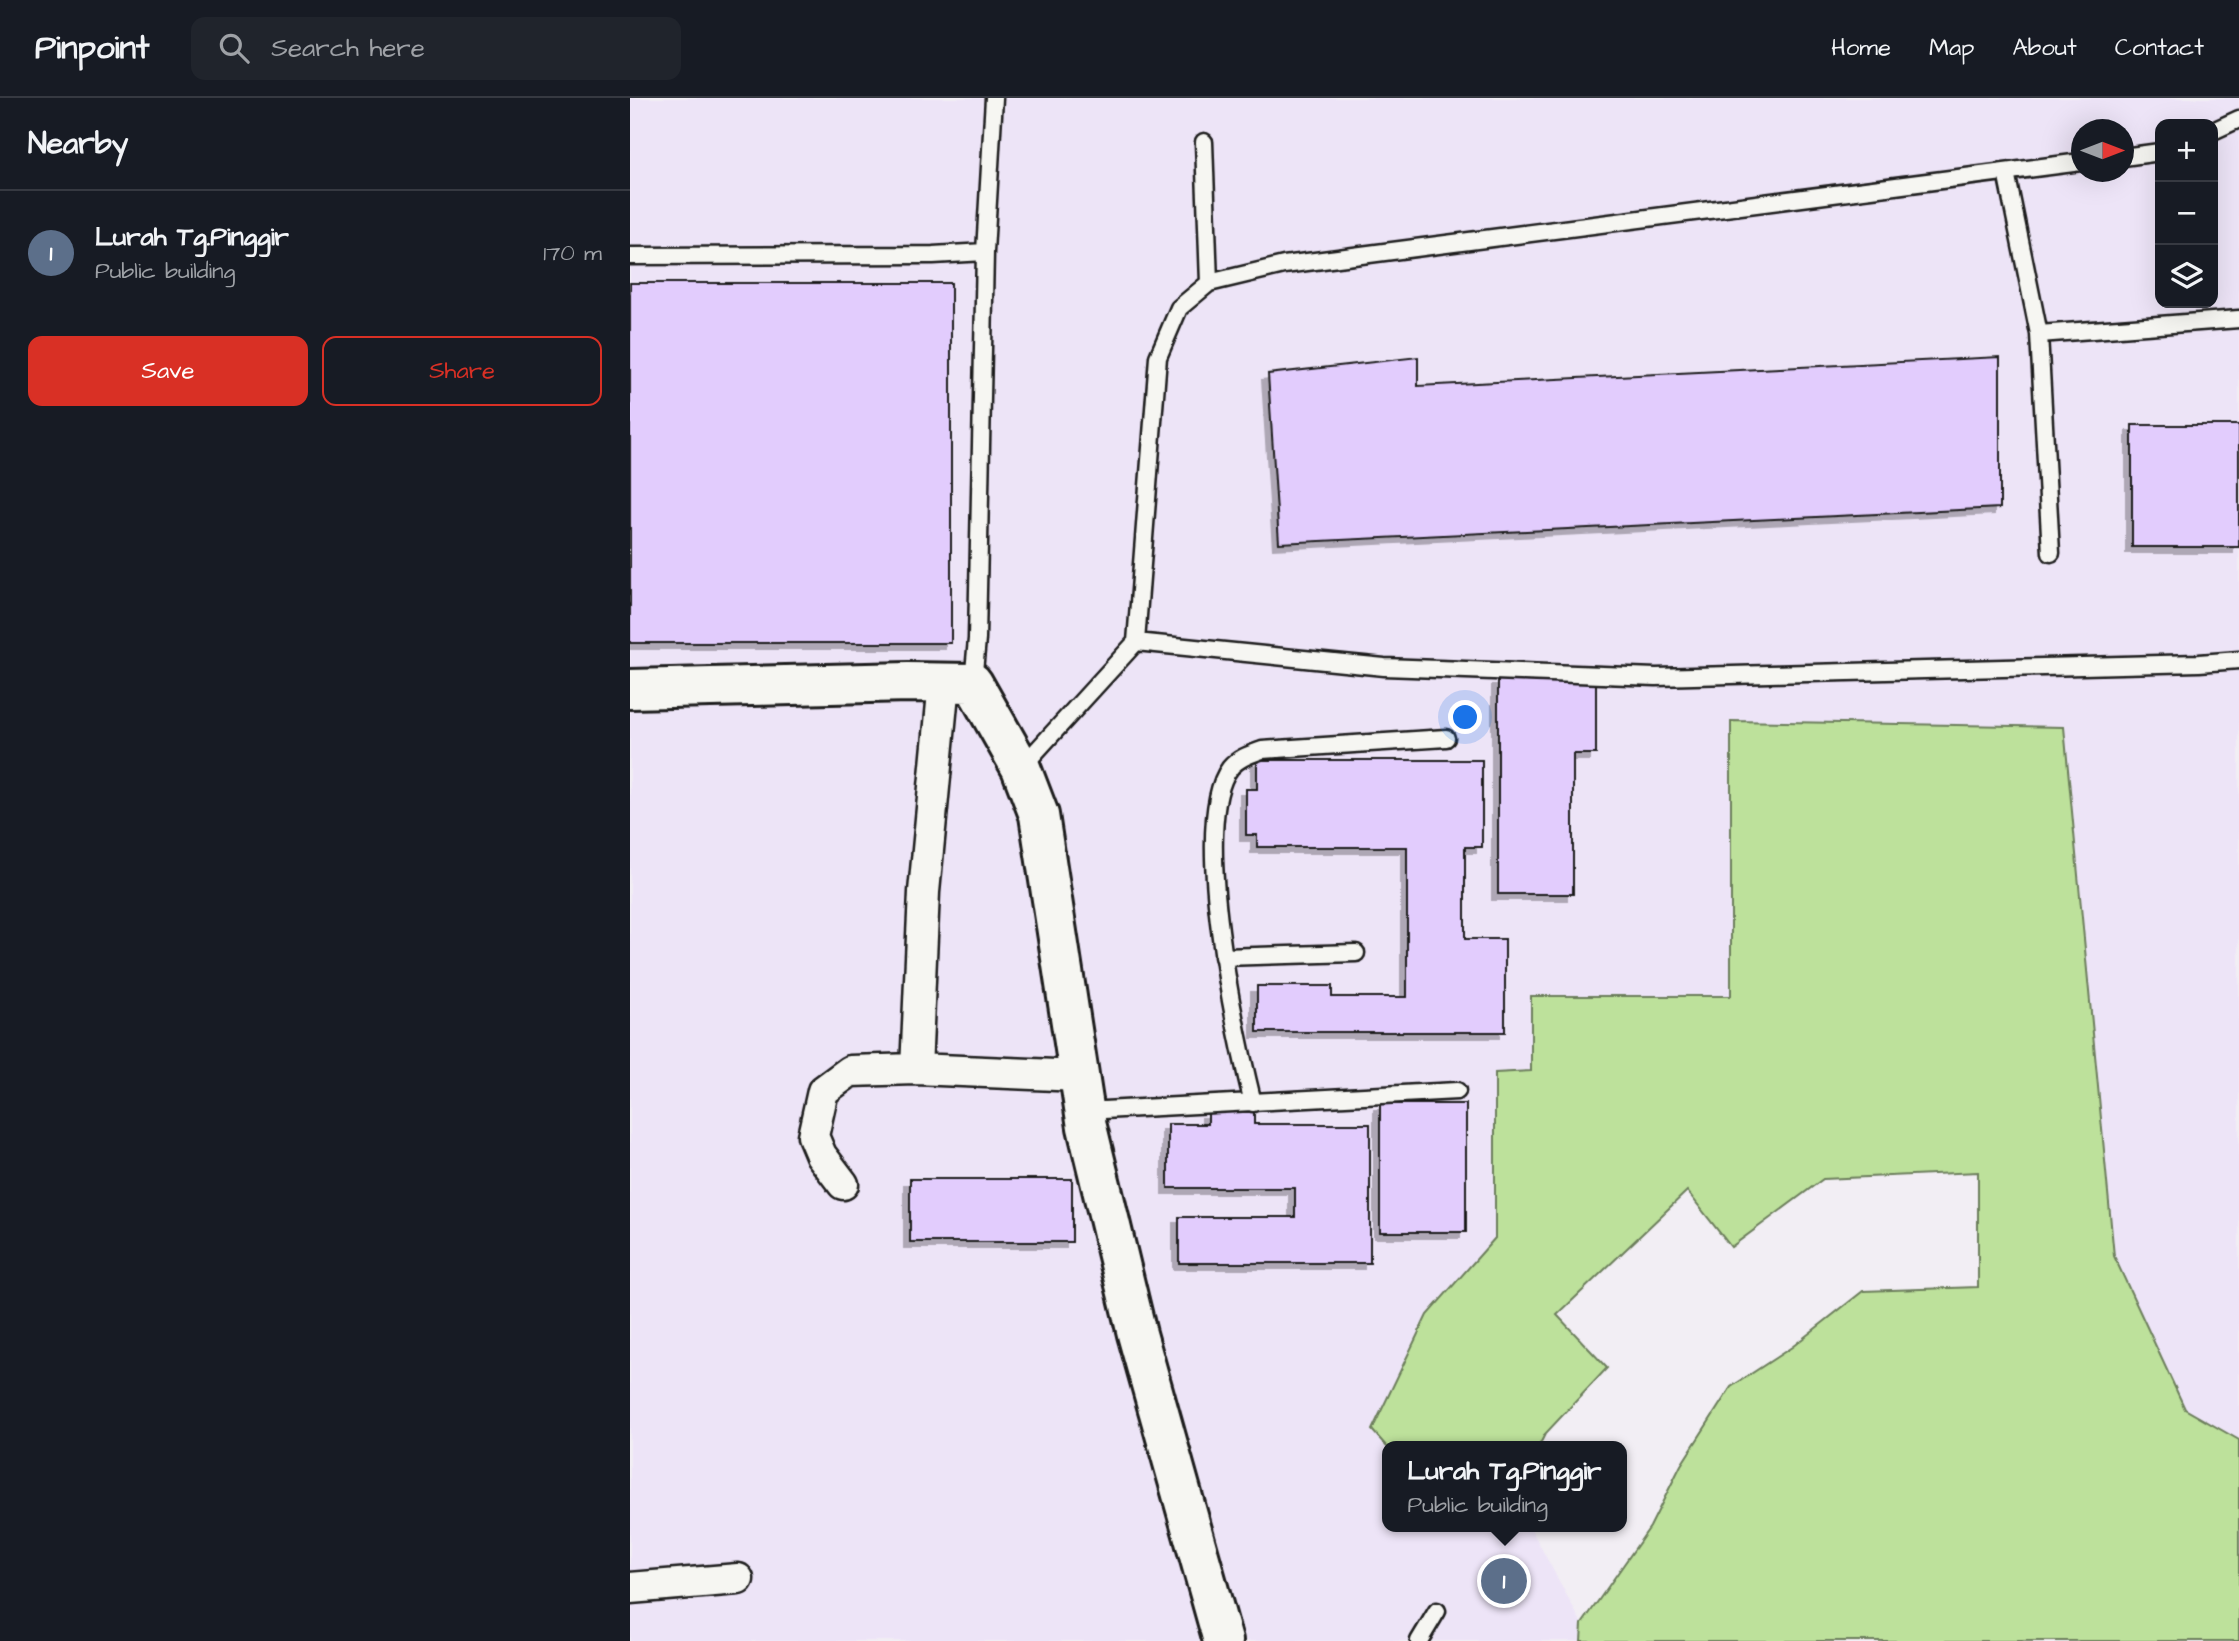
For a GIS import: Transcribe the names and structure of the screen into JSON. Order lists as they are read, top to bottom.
{
  "north": "right",
  "page": {
    "header": "Pinpoint",
    "search": "Search here",
    "nav": [
      "Home",
      "Map",
      "About",
      "Contact"
    ],
    "heading": "Nearby",
    "map_buttons": ["+", "−"],
    "list": [
      {
        "mark": "1",
        "name": "Lurah Tg.Pinggir",
        "note": "Public building",
        "value": "170 m"
      }
    ],
    "buttons": ["Save", "Share"],
    "popup": ["Lurah Tg.Pinggir", "Public building"],
    "pins": "1"
  }
}
